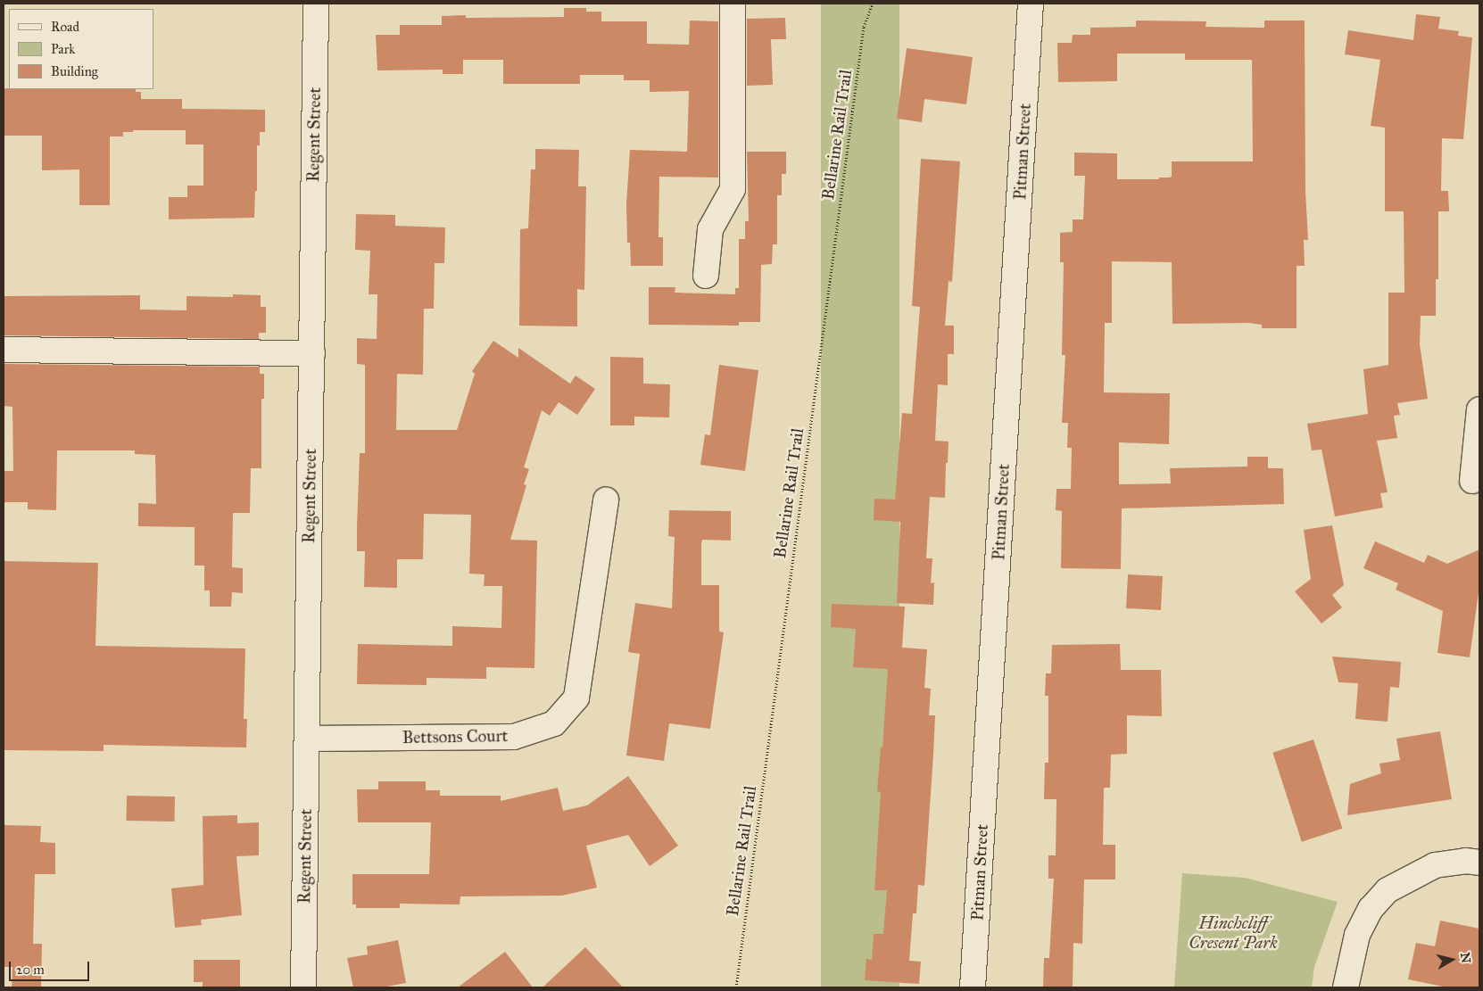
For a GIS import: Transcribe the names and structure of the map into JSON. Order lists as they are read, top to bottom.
{
  "streets": {
    "street": ["Regent Street", "Pitman Street", "Bettsons Court"],
    "path": ["Bellarine Rail Trail"]
  },
  "crossings": [
    ["Regent Street", "Bettsons Court"]
  ],
  "parks": ["Hinchcliff Cresent Park"],
  "legend": ["Road", "Park", "Building"],
  "scale_bar": "20 m",
  "north": "right"
}
